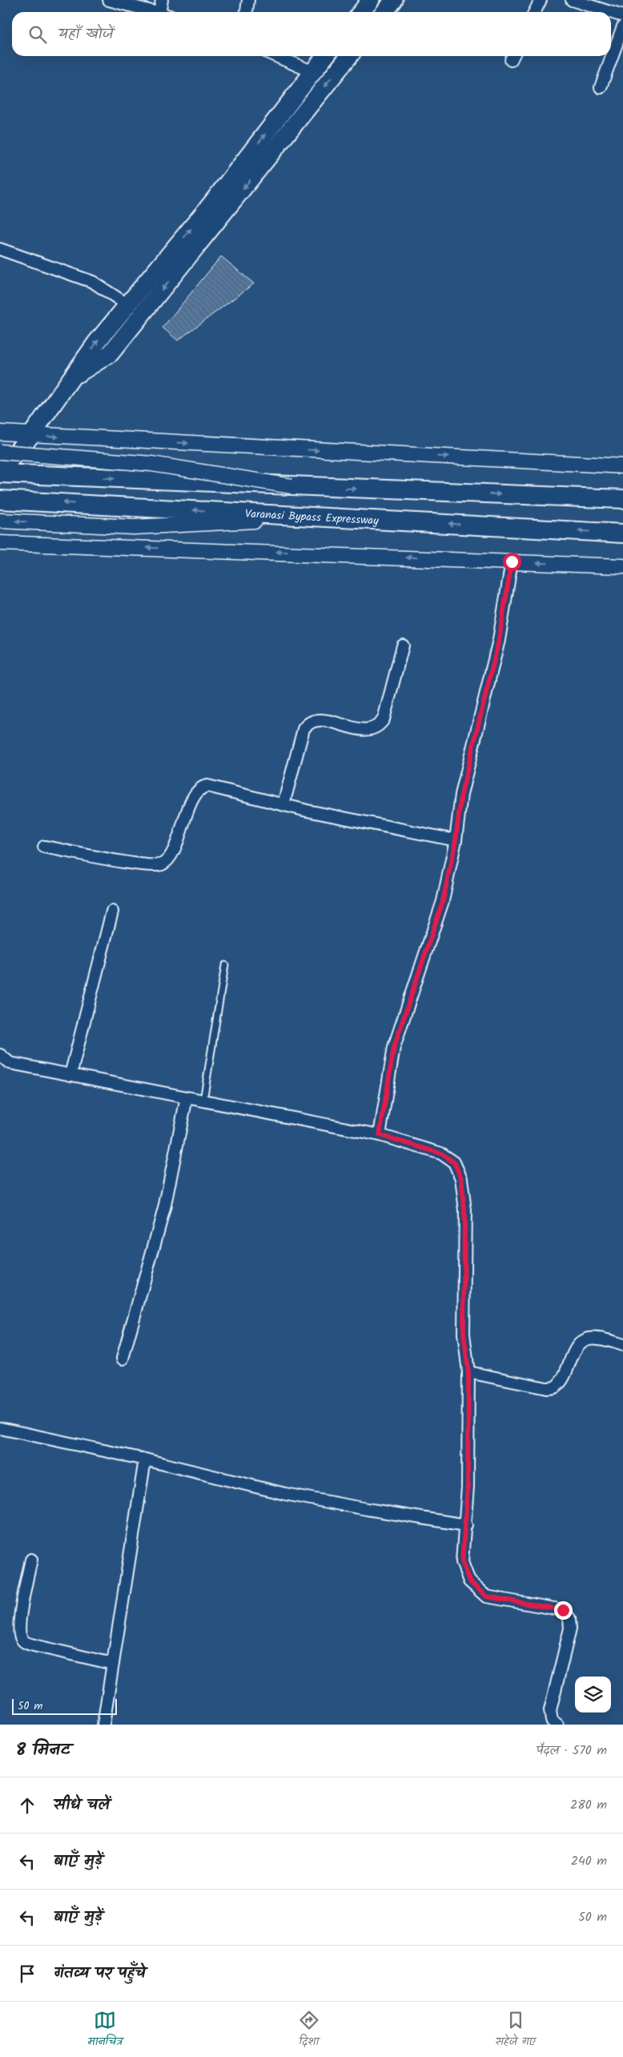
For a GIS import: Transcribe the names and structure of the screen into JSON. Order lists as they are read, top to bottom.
{
  "streets": {
    "highway": ["Varanasi Bypass Expressway"]
  },
  "scale_bar": "50 m",
  "page": {
    "search": "यहाँ खोजें",
    "scale": "50 m",
    "heading": ["8 मिनट", "पैदल · 570 m"],
    "list": [
      ["सीधे चलें", "280 m"],
      ["बाएँ मुड़ें", "240 m"],
      ["बाएँ मुड़ें", "50 m"],
      "गंतव्य पर पहुँचे"
    ],
    "nav": ["मानचित्र", "दिशा", "सहेजे गए"]
  }
}
